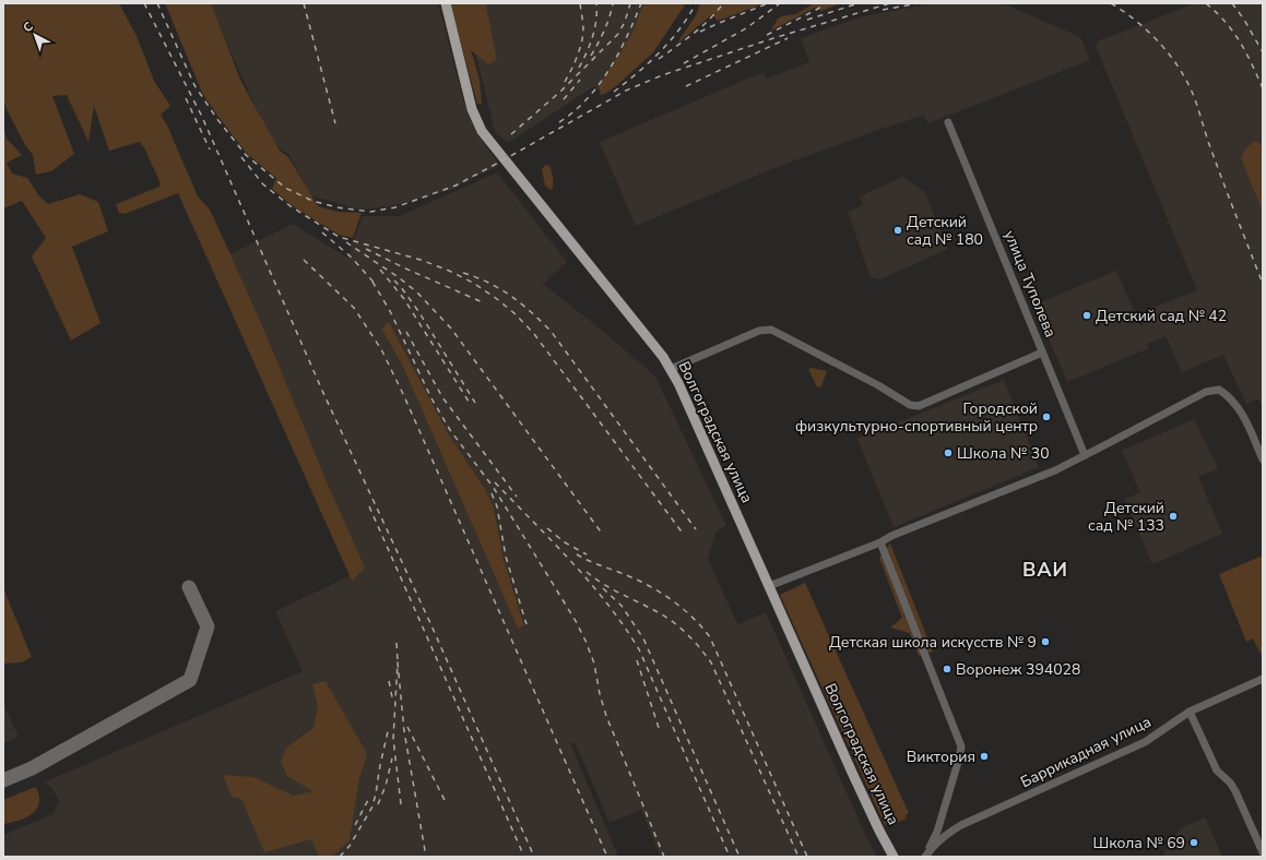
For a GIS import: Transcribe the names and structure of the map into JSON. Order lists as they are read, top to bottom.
{
  "streets": {
    "main road": ["Волгоградская улица"],
    "street": ["улица Туполева", "Баррикадная улица"]
  },
  "districts": ["ВАИ"],
  "places": [
    "Детский сад № 180",
    "Детский сад № 42",
    "Городской физкультурно-спортивный центр",
    "Школа № 30",
    "Детский сад № 133",
    "Детская школа искусств № 9",
    "Воронеж 394028",
    "Виктория",
    "Школа № 69"
  ],
  "north": "top left"
}
